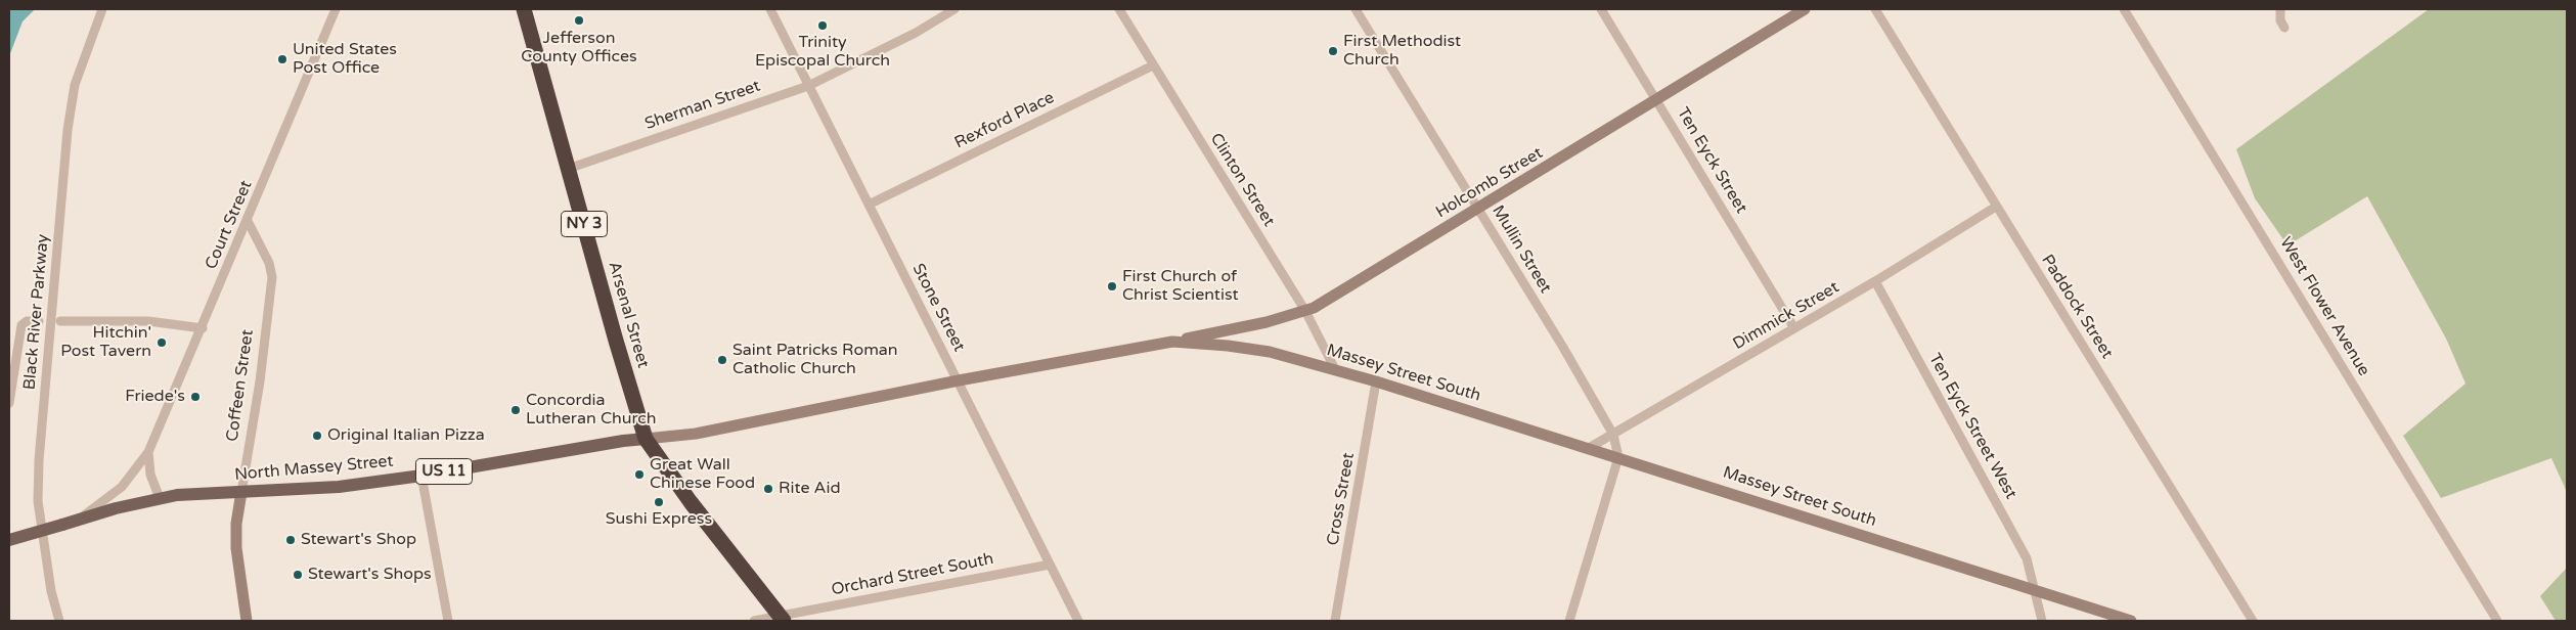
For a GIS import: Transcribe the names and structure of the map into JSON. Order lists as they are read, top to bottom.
{
  "streets": {
    "highway": ["NY 3", "Arsenal Street"],
    "main road": [
      "Holcomb Street",
      "Massey Street South",
      "Coffeen Street",
      "North Massey Street",
      "US 11"
    ],
    "street": [
      "Sherman Street",
      "Rexford Place",
      "Ten Eyck Street",
      "Clinton Street",
      "Court Street",
      "Mullin Street",
      "Paddock Street",
      "West Flower Avenue",
      "Stone Street",
      "Black River Parkway",
      "Dimmick Street",
      "Ten Eyck Street West",
      "Cross Street",
      "Orchard Street South"
    ]
  },
  "crossings": [
    ["Sherman Street", "Stone Street"],
    ["Sherman Street", "Arsenal Street"],
    ["Rexford Place", "Clinton Street"],
    ["Rexford Place", "Stone Street"],
    ["Ten Eyck Street", "Holcomb Street"],
    ["Ten Eyck Street", "Dimmick Street"],
    ["Clinton Street", "Holcomb Street"],
    ["Clinton Street", "Massey Street South"],
    ["Holcomb Street", "Mullin Street"],
    ["Holcomb Street", "Massey Street South"],
    ["Court Street", "Coffeen Street"],
    ["Court Street", "North Massey Street"],
    ["Court Street", "US 11"],
    ["Mullin Street", "Dimmick Street"],
    ["Mullin Street", "Massey Street South"],
    ["Paddock Street", "Dimmick Street"],
    ["Stone Street", "Massey Street South"],
    ["Stone Street", "Orchard Street South"],
    ["Arsenal Street", "Massey Street South"],
    ["Arsenal Street", "North Massey Street"],
    ["Arsenal Street", "Orchard Street South"],
    ["Dimmick Street", "Massey Street South"],
    ["Dimmick Street", "Ten Eyck Street West"],
    ["Massey Street South", "Ten Eyck Street West"],
    ["Massey Street South", "North Massey Street"],
    ["Massey Street South", "Cross Street"],
    ["Coffeen Street", "North Massey Street"],
    ["North Massey Street", "US 11"]
  ],
  "places": [
    "Jefferson County Offices",
    "Trinity Episcopal Church",
    "First Methodist Church",
    "United States Post Office",
    "First Church of Christ Scientist",
    "Hitchin' Post Tavern",
    "Saint Patricks Roman Catholic Church",
    "Friede's",
    "Concordia Lutheran Church",
    "Original Italian Pizza",
    "Great Wall Chinese Food",
    "Rite Aid",
    "Sushi Express",
    "Stewart's Shop",
    "Stewart's Shops"
  ]
}
